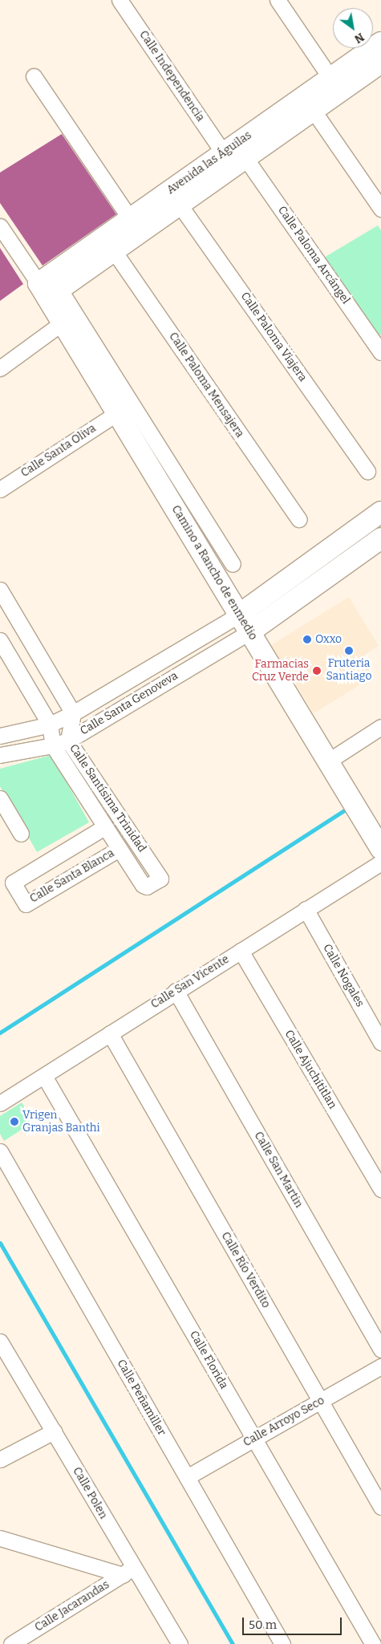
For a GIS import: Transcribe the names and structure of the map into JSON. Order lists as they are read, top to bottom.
{
  "streets": {
    "street": [
      "Calle Independencia",
      "Avenida las Águilas",
      "Calle Paloma Arcángel",
      "Calle Paloma Viajera",
      "Calle Paloma Mensajera",
      "Calle Santa Oliva",
      "Camino a Rancho de enmedio",
      "Calle Santa Genoveva",
      "Calle Santísima Trinidad",
      "Calle Santa Blanca",
      "Calle Nogales",
      "Calle San Vicente",
      "Calle Ajuchititlan",
      "Calle San Martin",
      "Calle Río Verdito",
      "Calle Florida",
      "Calle Peñamiller",
      "Calle Arroyo Seco",
      "Calle Polen",
      "Calle Jacarandas"
    ]
  },
  "crossings": [
    ["Calle Independencia", "Avenida las Águilas"],
    ["Avenida las Águilas", "Calle Paloma Arcángel"],
    ["Avenida las Águilas", "Calle Paloma Viajera"],
    ["Avenida las Águilas", "Calle Paloma Mensajera"],
    ["Avenida las Águilas", "Camino a Rancho de enmedio"],
    ["Calle Santa Oliva", "Camino a Rancho de enmedio"],
    ["Camino a Rancho de enmedio", "Calle Santa Genoveva"],
    ["Calle Santa Genoveva", "Calle Santísima Trinidad"],
    ["Calle Santísima Trinidad", "Calle Santa Blanca"],
    ["Calle Nogales", "Calle San Vicente"],
    ["Calle San Vicente", "Calle Ajuchititlan"],
    ["Calle San Vicente", "Calle San Martin"],
    ["Calle San Vicente", "Calle Río Verdito"],
    ["Calle San Vicente", "Calle Florida"],
    ["Calle Río Verdito", "Calle Arroyo Seco"],
    ["Calle Florida", "Calle Arroyo Seco"],
    ["Calle Peñamiller", "Calle Arroyo Seco"],
    ["Calle Polen", "Calle Jacarandas"]
  ],
  "places": [
    "Oxxo",
    "Fruteria Santiago",
    "Farmacias Cruz Verde",
    "Vrigen Granjas Banthi"
  ],
  "scale_bar": "50 m",
  "north": "bottom right"
}
